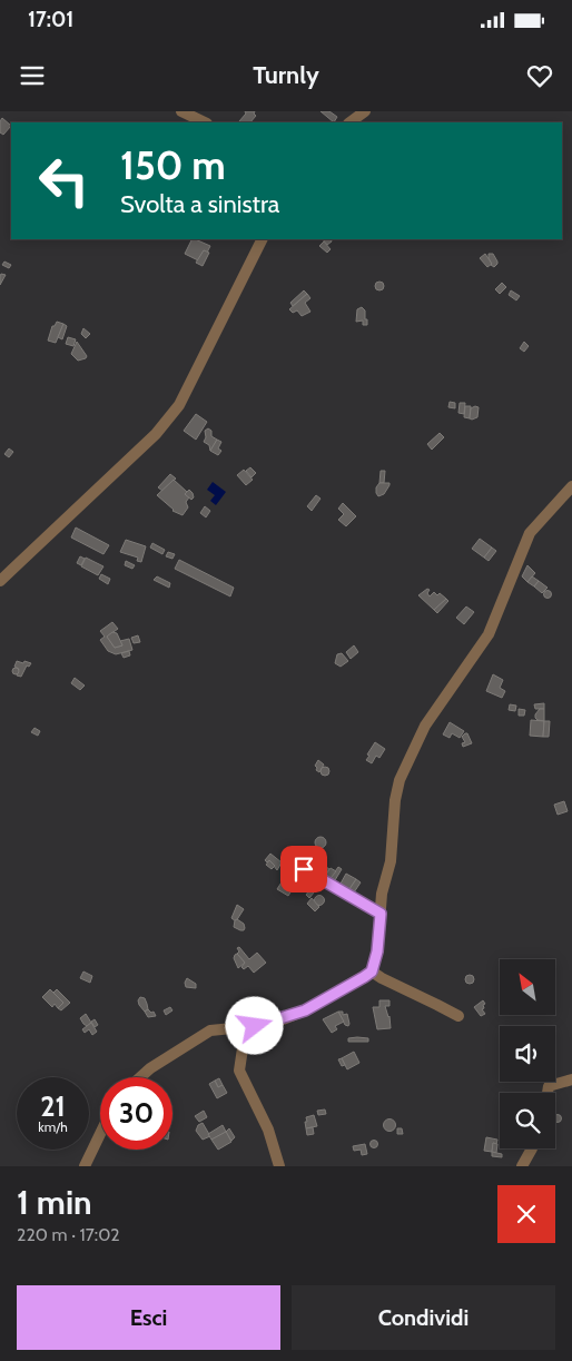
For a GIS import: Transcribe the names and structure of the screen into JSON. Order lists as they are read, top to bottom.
{
  "north": "top left",
  "page": {
    "status": "17:01",
    "header": "Turnly",
    "turn": ["150 m", "Svolta a sinistra"],
    "speed": "21 km/h",
    "limit": "30",
    "heading": ["1 min", "220 m · 17:02"],
    "buttons": ["Esci", "Condividi"]
  }
}
